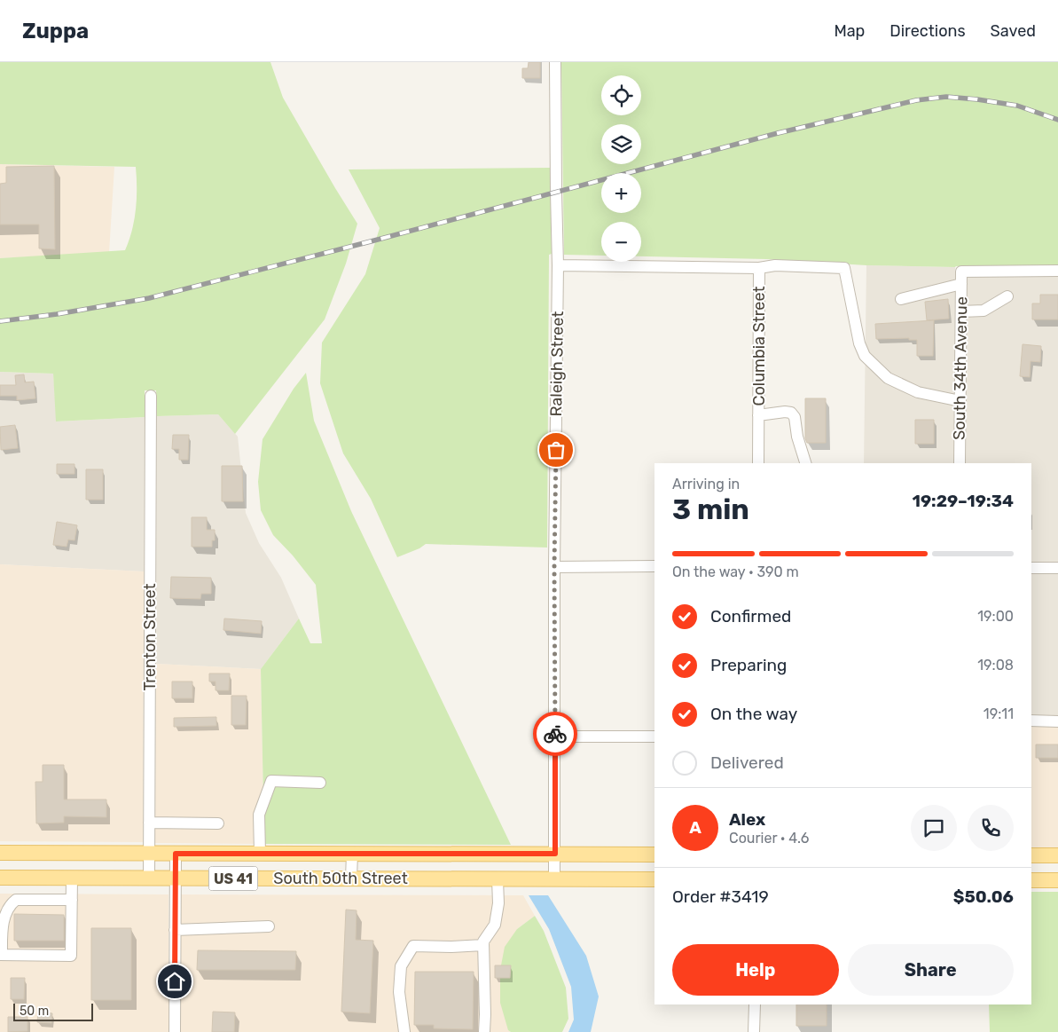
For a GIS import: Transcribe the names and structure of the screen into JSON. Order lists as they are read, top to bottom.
{
  "streets": {
    "main road": ["US 41", "South 50th Street"],
    "street": [
      "Columbia Street",
      "Raleigh Street",
      "South 34th Avenue",
      "Trenton Street"
    ]
  },
  "crossings": [
    ["Columbia Street", "Raleigh Street"],
    ["Raleigh Street", "South 50th Street"],
    ["Trenton Street", "South 50th Street"]
  ],
  "scale_bar": "50 m",
  "page": {
    "header": "Zuppa",
    "nav": ["Map", "Directions", "Saved"],
    "map_buttons": ["+", "−"],
    "heading": ["3 min", "Arriving in", "19:29–19:34"],
    "panel": [
      "Alex",
      "Courier · 4.6",
      "Order #3419",
      "$50.06"
    ],
    "bar": "On the way · 390 m",
    "list": [
      ["Confirmed", "19:00"],
      ["Preparing", "19:08"],
      ["On the way", "19:11"],
      "Delivered"
    ],
    "round": "A",
    "buttons": ["Help", "Share"],
    "scale": "50 m"
  }
}
